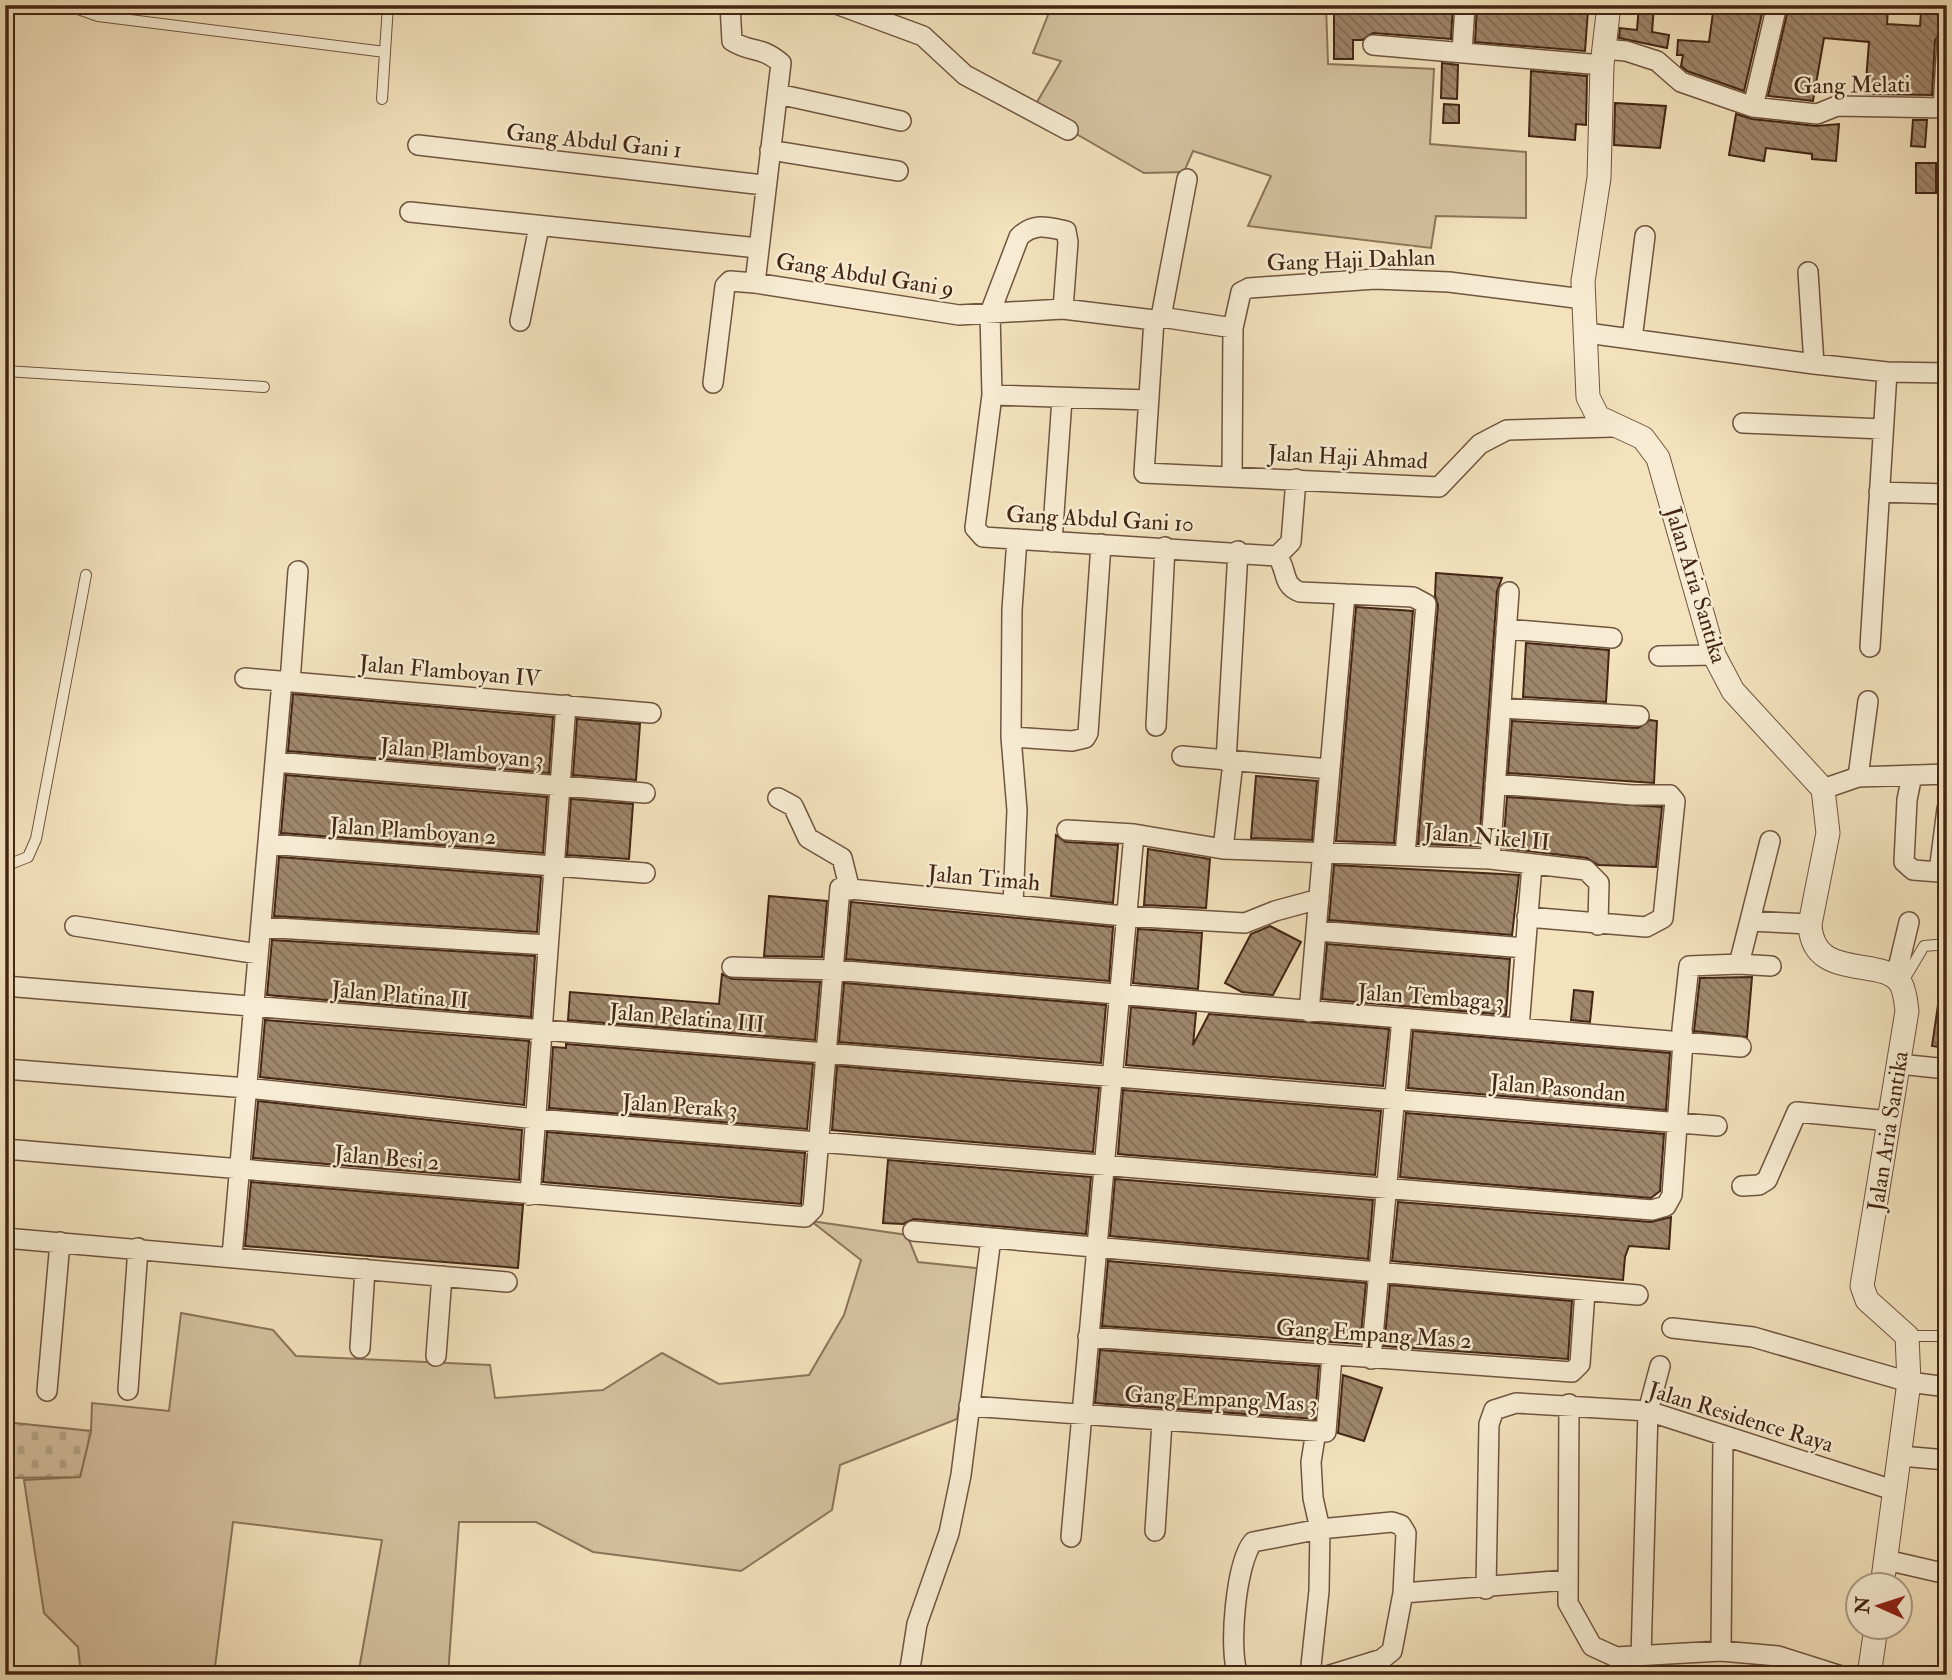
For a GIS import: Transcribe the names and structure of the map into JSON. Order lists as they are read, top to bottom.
{
  "streets": {
    "street": [
      "Gang Melati",
      "Gang Abdul Gani 1",
      "Gang Haji Dahlan",
      "Gang Abdul Gani 9",
      "Jalan Haji Ahmad",
      "Gang Abdul Gani 10",
      "Jalan Aria Santika",
      "Jalan Flamboyan IV",
      "Jalan Plamboyan 3",
      "Jalan Plamboyan 2",
      "Jalan Nikel II",
      "Jalan Timah",
      "Jalan Platina II",
      "Jalan Tembaga 3",
      "Jalan Pelatina III",
      "Jalan Pasondan",
      "Jalan Perak 3",
      "Jalan Besi 2",
      "Gang Empang Mas 2",
      "Gang Empang Mas 3",
      "Jalan Residence Raya"
    ]
  },
  "crossings": [
    ["Gang Melati", "Jalan Aria Santika"],
    ["Gang Abdul Gani 1", "Gang Abdul Gani 9"],
    ["Gang Haji Dahlan", "Gang Abdul Gani 9"],
    ["Gang Haji Dahlan", "Jalan Aria Santika"],
    ["Gang Abdul Gani 9", "Gang Abdul Gani 10"],
    ["Jalan Haji Ahmad", "Jalan Aria Santika"],
    ["Jalan Platina II", "Jalan Pelatina III"],
    ["Jalan Pelatina III", "Jalan Pasondan"],
    ["Jalan Pasondan", "Jalan Perak 3"],
    ["Jalan Perak 3", "Jalan Besi 2"],
    ["Gang Empang Mas 2", "Gang Empang Mas 3"]
  ],
  "north": "left"
}
